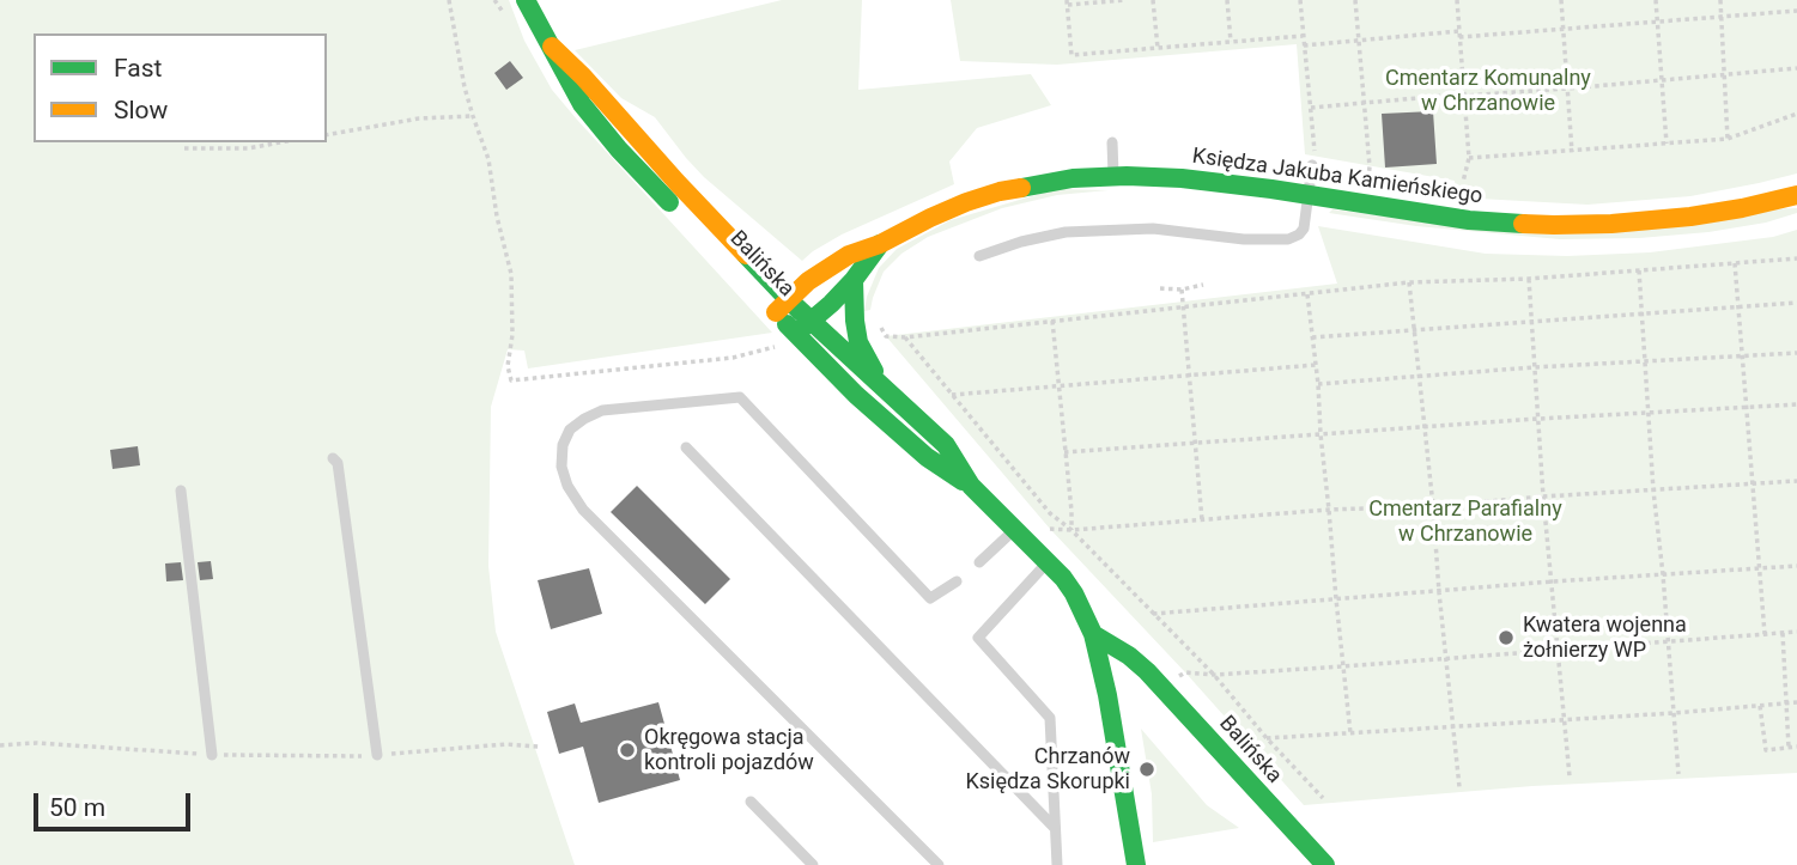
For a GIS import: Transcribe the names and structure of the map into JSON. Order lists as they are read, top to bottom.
{
  "streets": {
    "main road": ["Księdza Jakuba Kamieńskiego", "Balińska"]
  },
  "crossings": [
    ["Księdza Jakuba Kamieńskiego", "Balińska"]
  ],
  "parks": ["Cmentarz Komunalny w Chrzanowie", "Cmentarz Parafialny w Chrzanowie"],
  "places": ["Kwatera wojenna żołnierzy WP", "Okręgowa stacja kontroli pojazdów", "Chrzanów Księdza Skorupki"],
  "legend": ["Fast", "Slow"],
  "scale_bar": "50 m"
}
